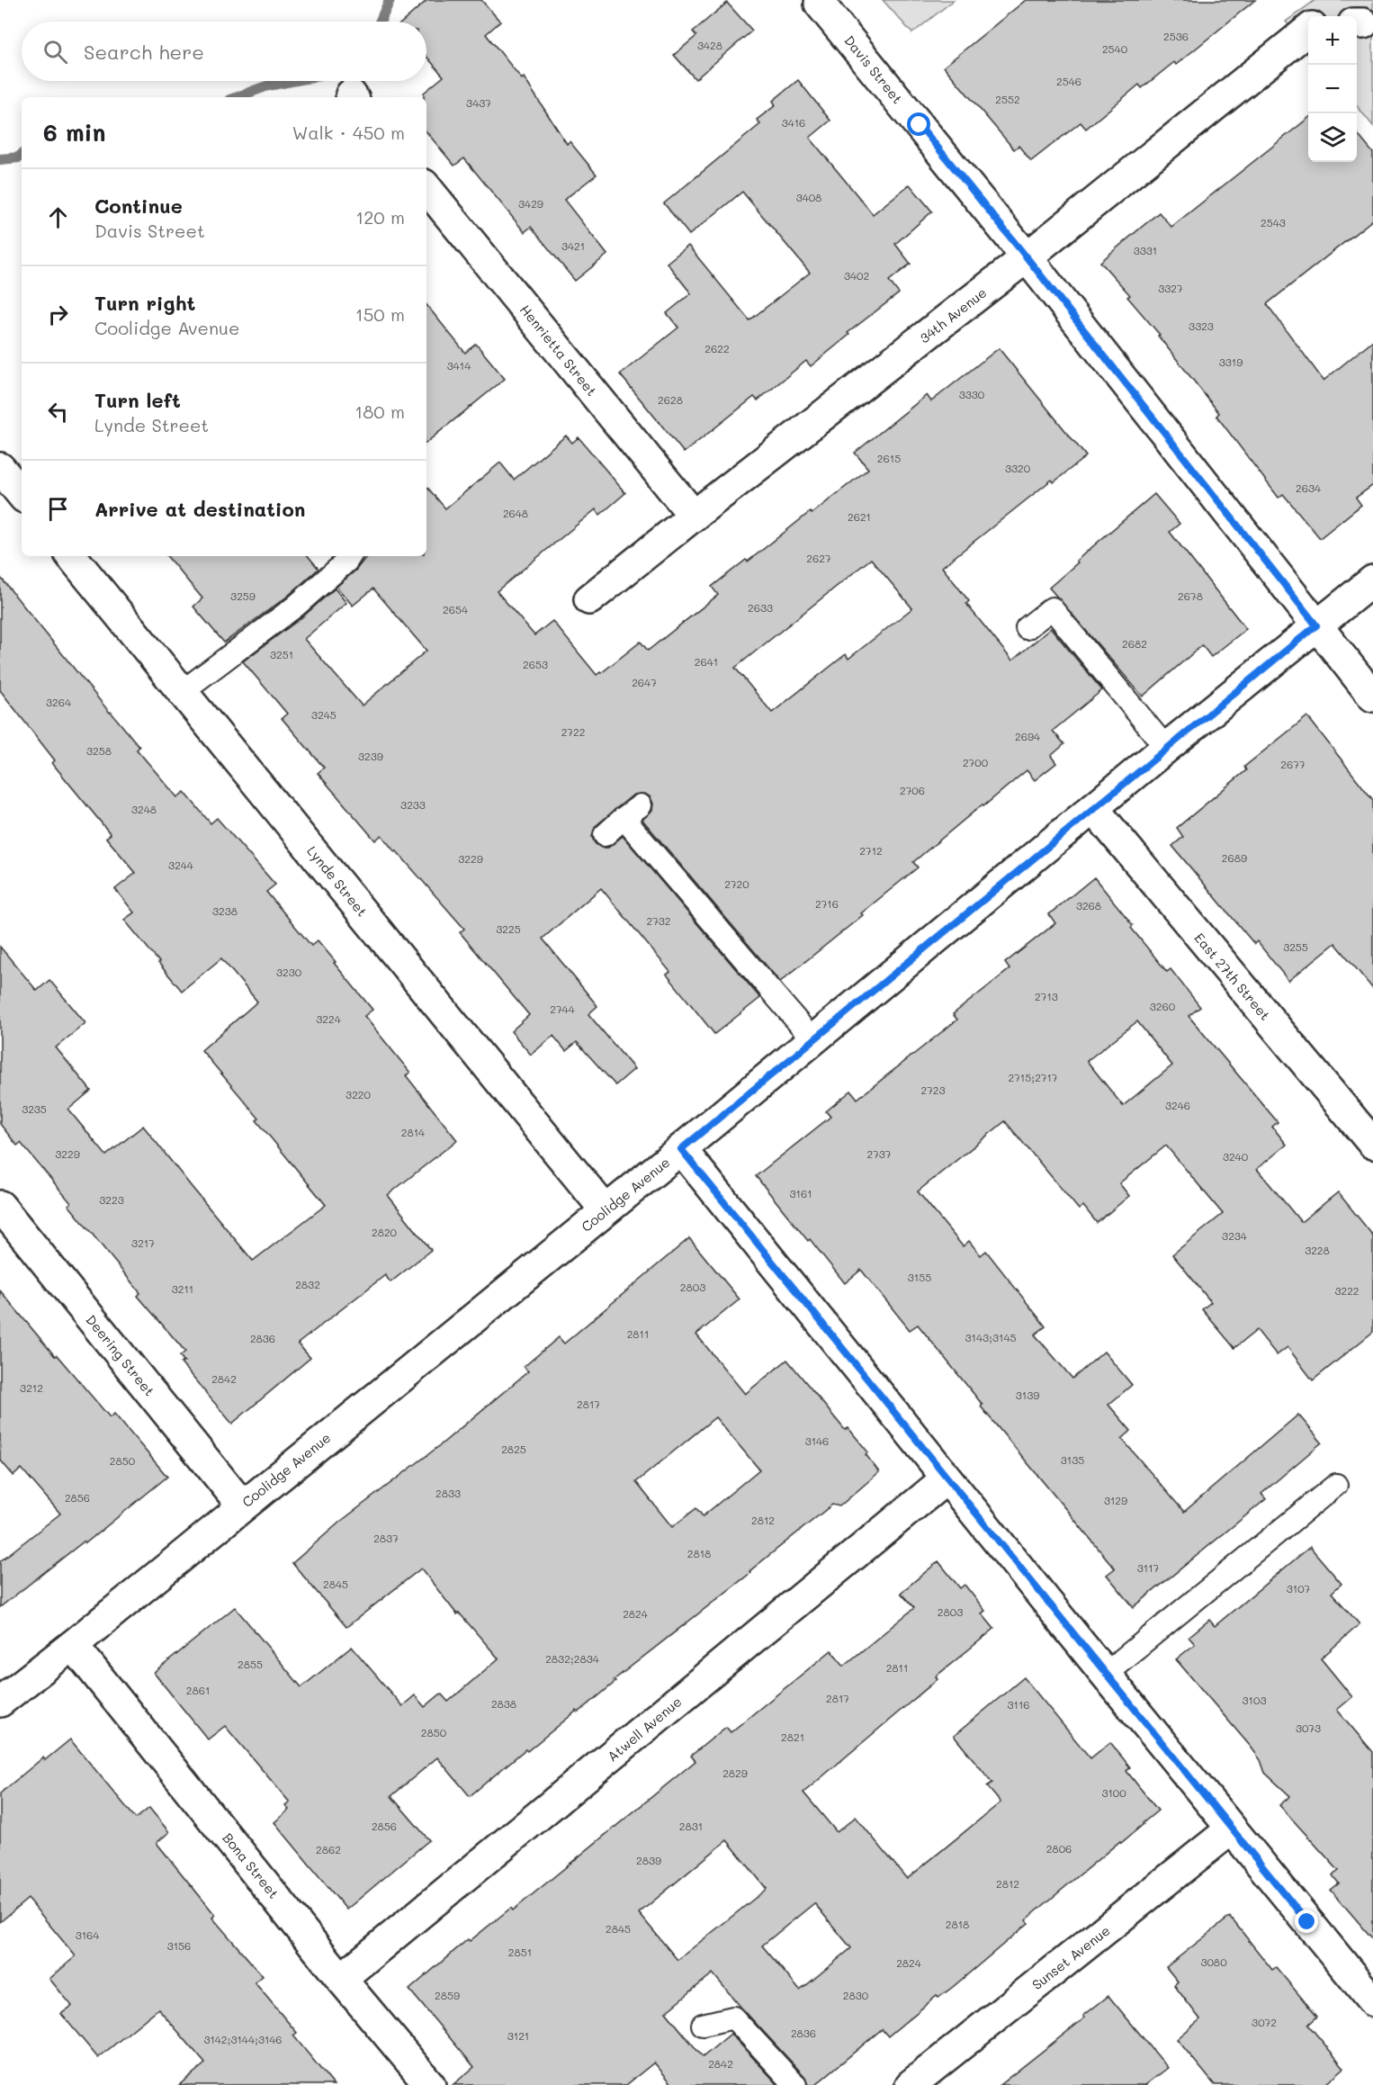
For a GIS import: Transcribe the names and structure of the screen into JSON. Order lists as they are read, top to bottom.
{
  "streets": {
    "street": [
      "Davis Street",
      "34th Avenue",
      "Henrietta Street",
      "Lynde Street",
      "East 27th Street",
      "Coolidge Avenue",
      "Deering Street",
      "Atwell Avenue",
      "Bona Street",
      "Sunset Avenue"
    ]
  },
  "crossings": [
    ["Davis Street", "34th Avenue"],
    ["Davis Street", "Coolidge Avenue"],
    ["34th Avenue", "Henrietta Street"],
    ["Lynde Street", "Coolidge Avenue"],
    ["East 27th Street", "Coolidge Avenue"],
    ["Coolidge Avenue", "Deering Street"],
    ["Coolidge Avenue", "Bona Street"],
    ["Atwell Avenue", "Bona Street"]
  ],
  "house_numbers": [
    "2536",
    "3428",
    "2540",
    "2546",
    "2552",
    "3437",
    "3416",
    "3408",
    "3429",
    "2543",
    "3421",
    "3331",
    "3402",
    "3327",
    "3323",
    "2622",
    "3319",
    "3414",
    "3330",
    "2628",
    "2615",
    "3320",
    "2634",
    "2648",
    "2621",
    "2627",
    "3259",
    "2678",
    "2633",
    "2654",
    "2682",
    "3251",
    "2641",
    "2653",
    "2647",
    "3264",
    "3245",
    "2722",
    "2694",
    "3258",
    "3239",
    "2700",
    "2677",
    "2706",
    "3233",
    "3248",
    "2712",
    "2689",
    "3229",
    "3244",
    "2720",
    "2716",
    "3268",
    "3238",
    "2732",
    "3225",
    "3255",
    "3230",
    "2713",
    "3260",
    "2744",
    "3224",
    "2715;2717",
    "2723",
    "3220",
    "3246",
    "3235",
    "2814",
    "3229",
    "2737",
    "3240",
    "3161",
    "3223",
    "2820",
    "3234",
    "3217",
    "3228",
    "3155",
    "2832",
    "2803",
    "3211",
    "3222",
    "2811",
    "3143;3145",
    "2836",
    "2842",
    "3212",
    "3139",
    "2817",
    "3146",
    "2825",
    "3135",
    "2850",
    "2833",
    "2856",
    "3129",
    "2812",
    "2837",
    "2818",
    "3117",
    "2845",
    "3107",
    "2803",
    "2824",
    "2832;2834",
    "2855",
    "2811",
    "2861",
    "2817",
    "3103",
    "2838",
    "3116",
    "3073",
    "2850",
    "2821",
    "2829",
    "3100",
    "2856",
    "2831",
    "2806",
    "2862",
    "2839",
    "2812",
    "2818",
    "2845",
    "3164",
    "3156",
    "2851",
    "3080",
    "2824",
    "2859",
    "2830",
    "3072",
    "2836",
    "3121",
    "3142;3144;3146",
    "2842"
  ],
  "page": {
    "map_buttons": ["+", "−"],
    "search": "Search here",
    "heading": ["6 min", "Walk · 450 m"],
    "list": [
      ["Continue", "Davis Street", "120 m"],
      ["Turn right", "Coolidge Avenue", "150 m"],
      ["Turn left", "Lynde Street", "180 m"],
      "Arrive at destination"
    ]
  }
}
